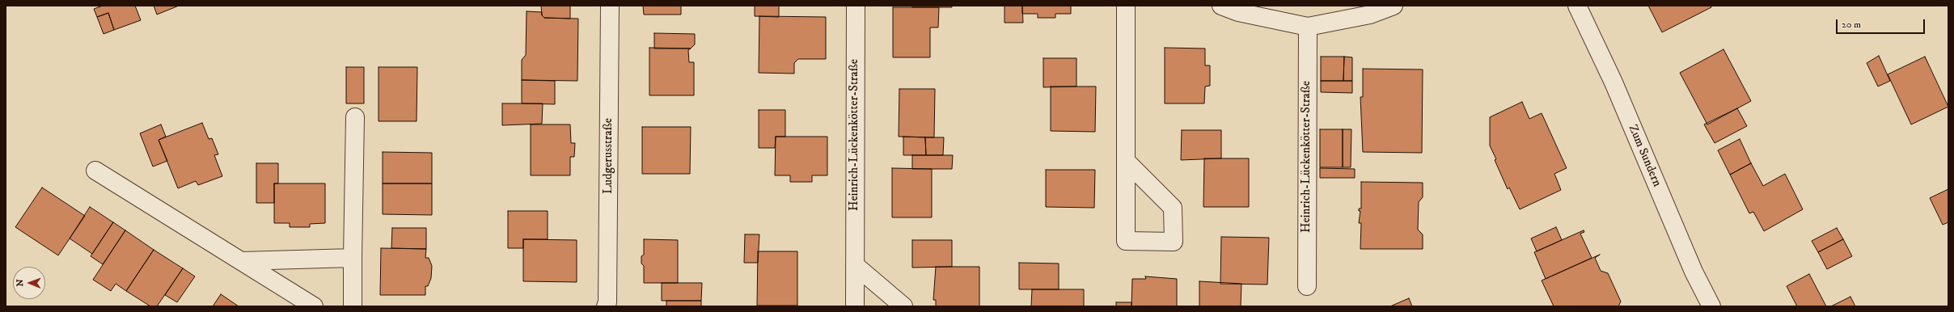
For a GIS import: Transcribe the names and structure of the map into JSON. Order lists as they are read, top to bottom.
{
  "streets": {
    "street": ["Heinrich-Lückenkötter-Straße", "Ludgerusstraße", "Zum Sundern"]
  },
  "scale_bar": "20 m",
  "north": "left"
}
